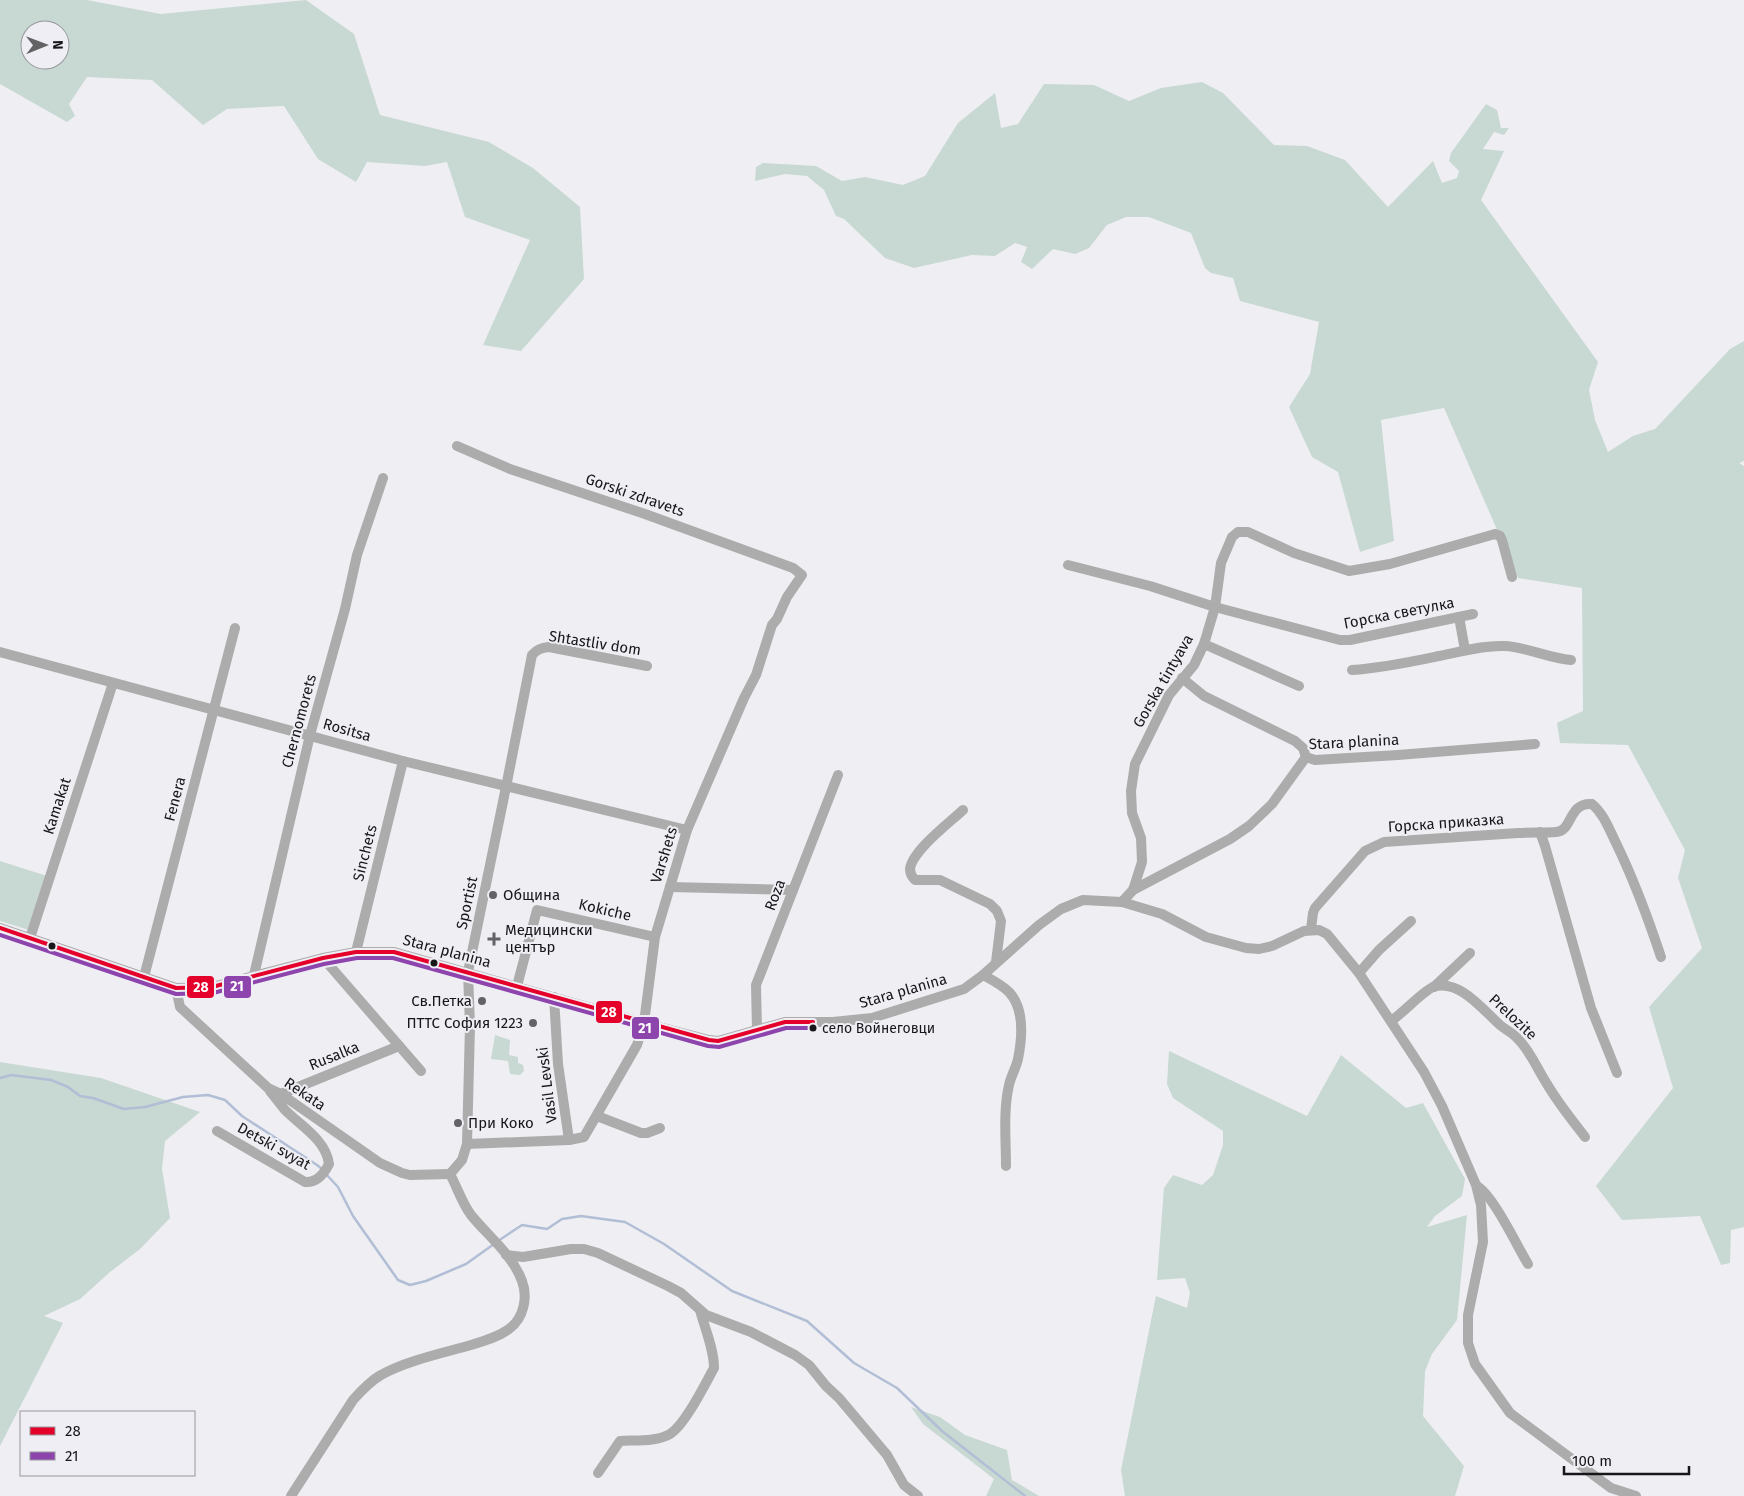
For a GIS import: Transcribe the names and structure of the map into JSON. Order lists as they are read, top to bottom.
{
  "streets": {
    "street": [
      "Gorski zdravets",
      "Горска светулка",
      "Shtastliv dom",
      "Gorska tintyava",
      "Chernomorets",
      "Rositsa",
      "Stara planina",
      "Fenera",
      "Kamakat",
      "Горска приказка",
      "Sinchets",
      "Varshets",
      "Roza",
      "Sportist",
      "Kokiche",
      "Prelozite",
      "Rusalka",
      "Vasil Levski",
      "Rekata",
      "Detski svyat"
    ]
  },
  "crossings": [
    ["Gorski zdravets", "Varshets"],
    ["Горска светулка", "Gorska tintyava"],
    ["Shtastliv dom", "Sportist"],
    ["Gorska tintyava", "Stara planina"],
    ["Chernomorets", "Rositsa"],
    ["Chernomorets", "Stara planina"],
    ["Rositsa", "Fenera"],
    ["Rositsa", "Kamakat"],
    ["Rositsa", "Sinchets"],
    ["Rositsa", "Varshets"],
    ["Rositsa", "Sportist"],
    ["Stara planina", "Fenera"],
    ["Stara planina", "Kamakat"],
    ["Stara planina", "Горска приказка"],
    ["Stara planina", "Sinchets"],
    ["Stara planina", "Varshets"],
    ["Stara planina", "Roza"],
    ["Stara planina", "Sportist"],
    ["Stara planina", "Kokiche"],
    ["Stara planina", "Vasil Levski"],
    ["Stara planina", "Rekata"],
    ["Varshets", "Kokiche"],
    ["Varshets", "Vasil Levski"],
    ["Sportist", "Rekata"],
    ["Rusalka", "Rekata"],
    ["Rekata", "Detski svyat"]
  ],
  "places": {
    "other": [
      "Община",
      "Св.Петка",
      "ПТТС София 1223",
      "село Войнеговци",
      "При Коко"
    ],
    "health": ["Медицински център"]
  },
  "lines": ["transit line 28", "transit line 21"],
  "legend": ["28", "21"],
  "scale_bar": "100 m",
  "north": "right"
}
